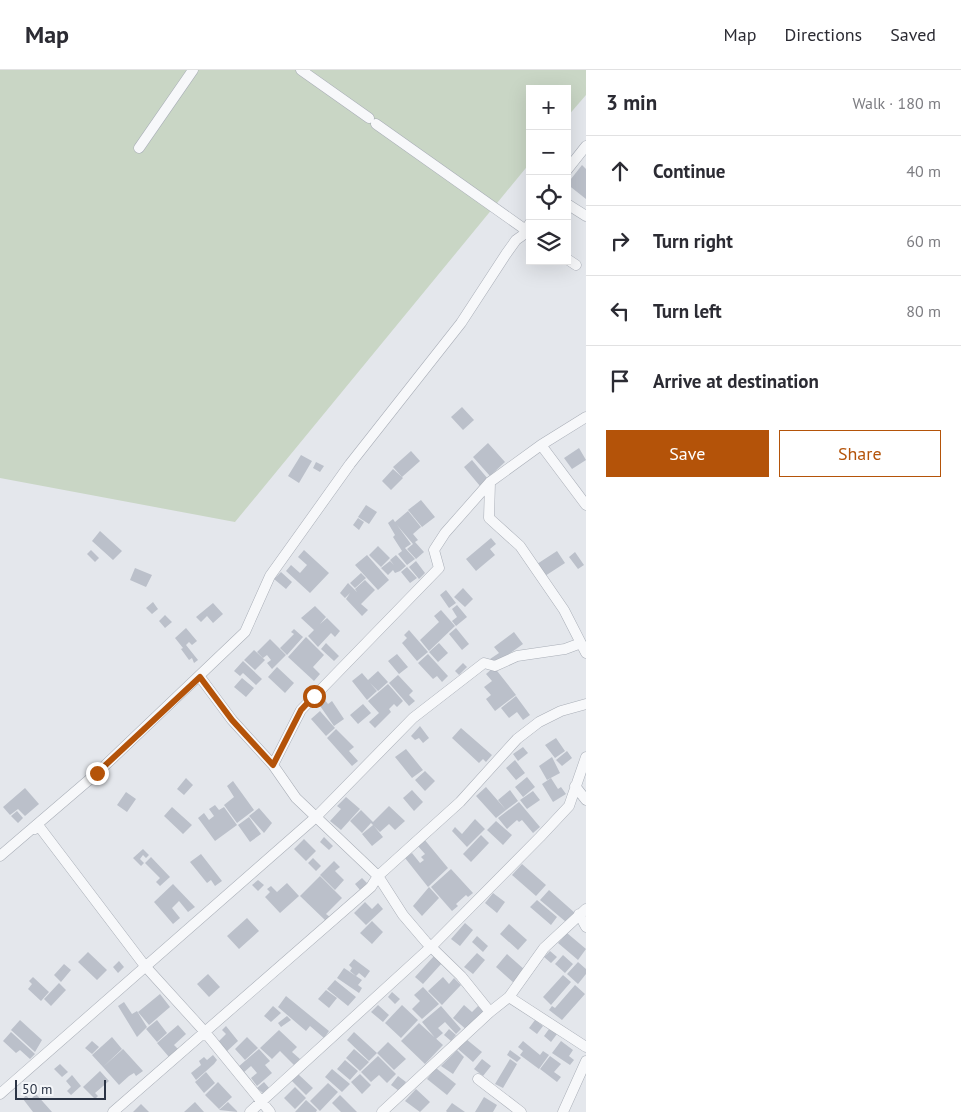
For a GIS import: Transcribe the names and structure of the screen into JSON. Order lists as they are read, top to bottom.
{
  "scale_bar": "50 m",
  "page": {
    "header": "Map",
    "nav": ["Map", "Directions", "Saved"],
    "heading": ["3 min", "Walk · 180 m"],
    "map_buttons": ["+", "−"],
    "list": [
      ["Continue", "40 m"],
      ["Turn right", "60 m"],
      ["Turn left", "80 m"],
      "Arrive at destination"
    ],
    "buttons": ["Save", "Share"],
    "scale": "50 m"
  }
}
